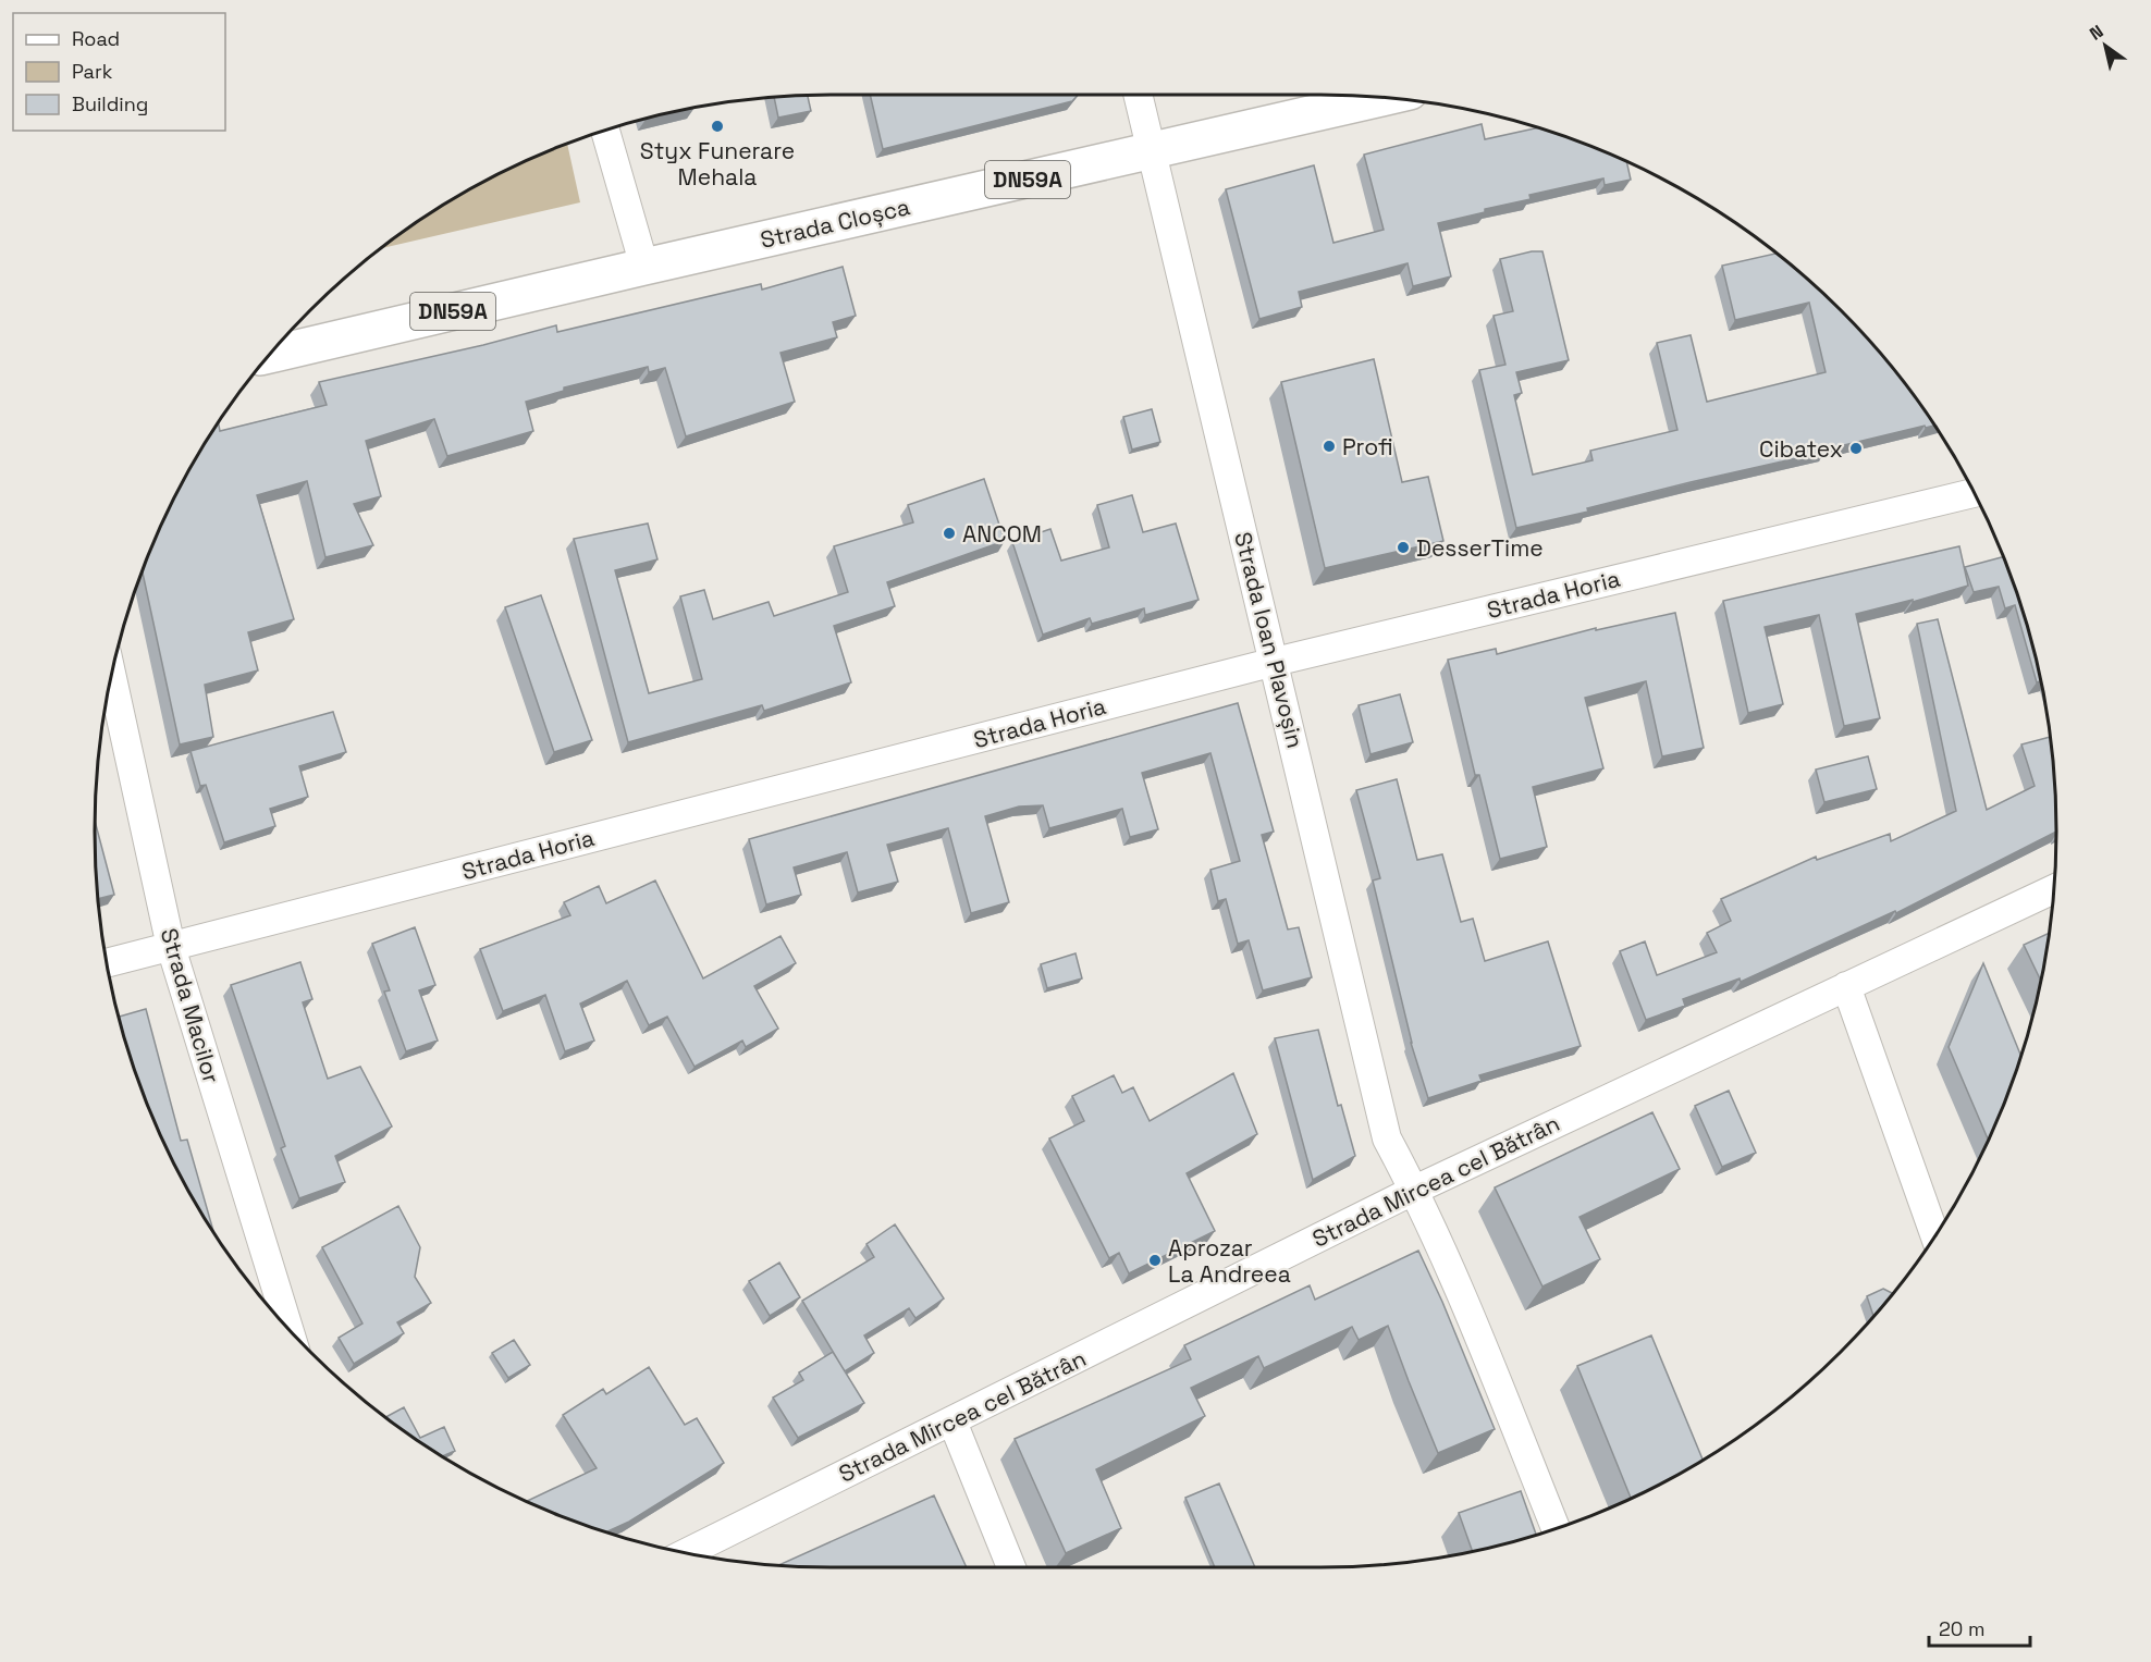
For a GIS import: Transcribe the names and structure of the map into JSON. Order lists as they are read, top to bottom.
{
  "streets": {
    "main road": ["DN59A", "Strada Cloșca"],
    "street": [
      "Strada Horia",
      "Strada Ioan Plavoșin",
      "Strada Macilor",
      "Strada Mircea cel Bătrân"
    ]
  },
  "crossings": [
    ["Strada Cloșca", "Strada Ioan Plavoșin"],
    ["Strada Horia", "Strada Ioan Plavoșin"],
    ["Strada Horia", "Strada Macilor"],
    ["Strada Ioan Plavoșin", "Strada Mircea cel Bătrân"]
  ],
  "places": [
    "Styx Funerare Mehala",
    "Profi",
    "Cibatex",
    "ANCOM",
    "DesserTime",
    "Aprozar La Andreea"
  ],
  "legend": ["Road", "Park", "Building"],
  "scale_bar": "20 m",
  "north": "top left"
}
